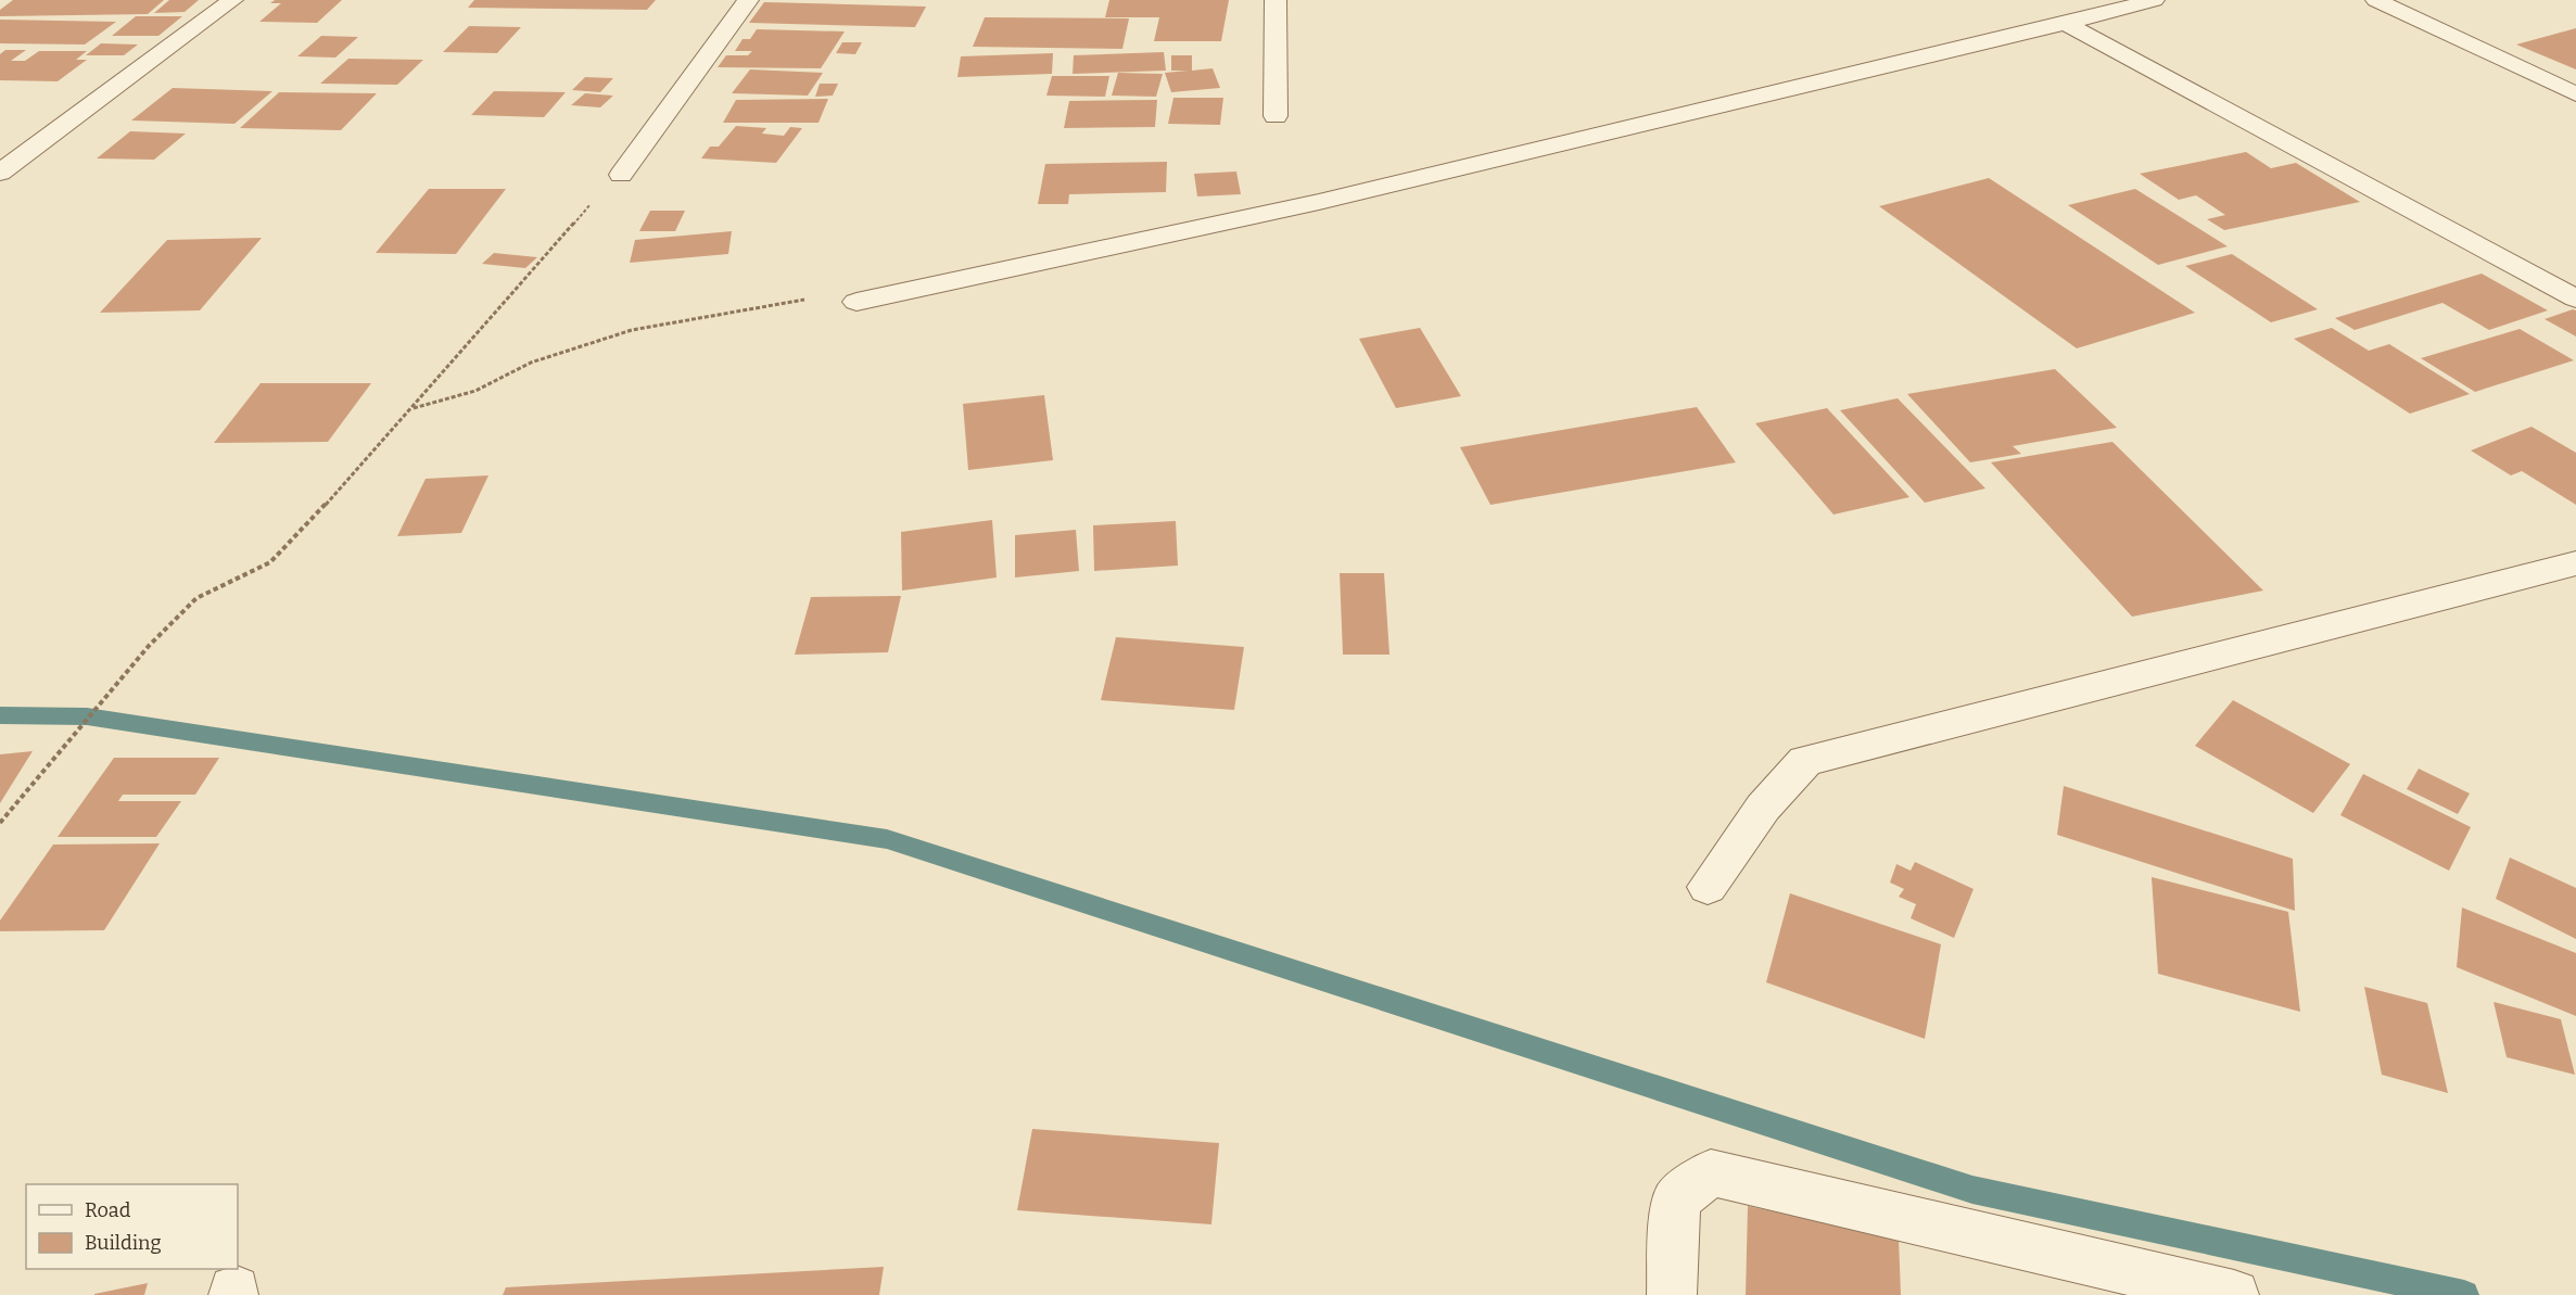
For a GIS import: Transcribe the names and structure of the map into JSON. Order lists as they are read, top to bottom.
{
  "legend": ["Road", "Building"]
}
